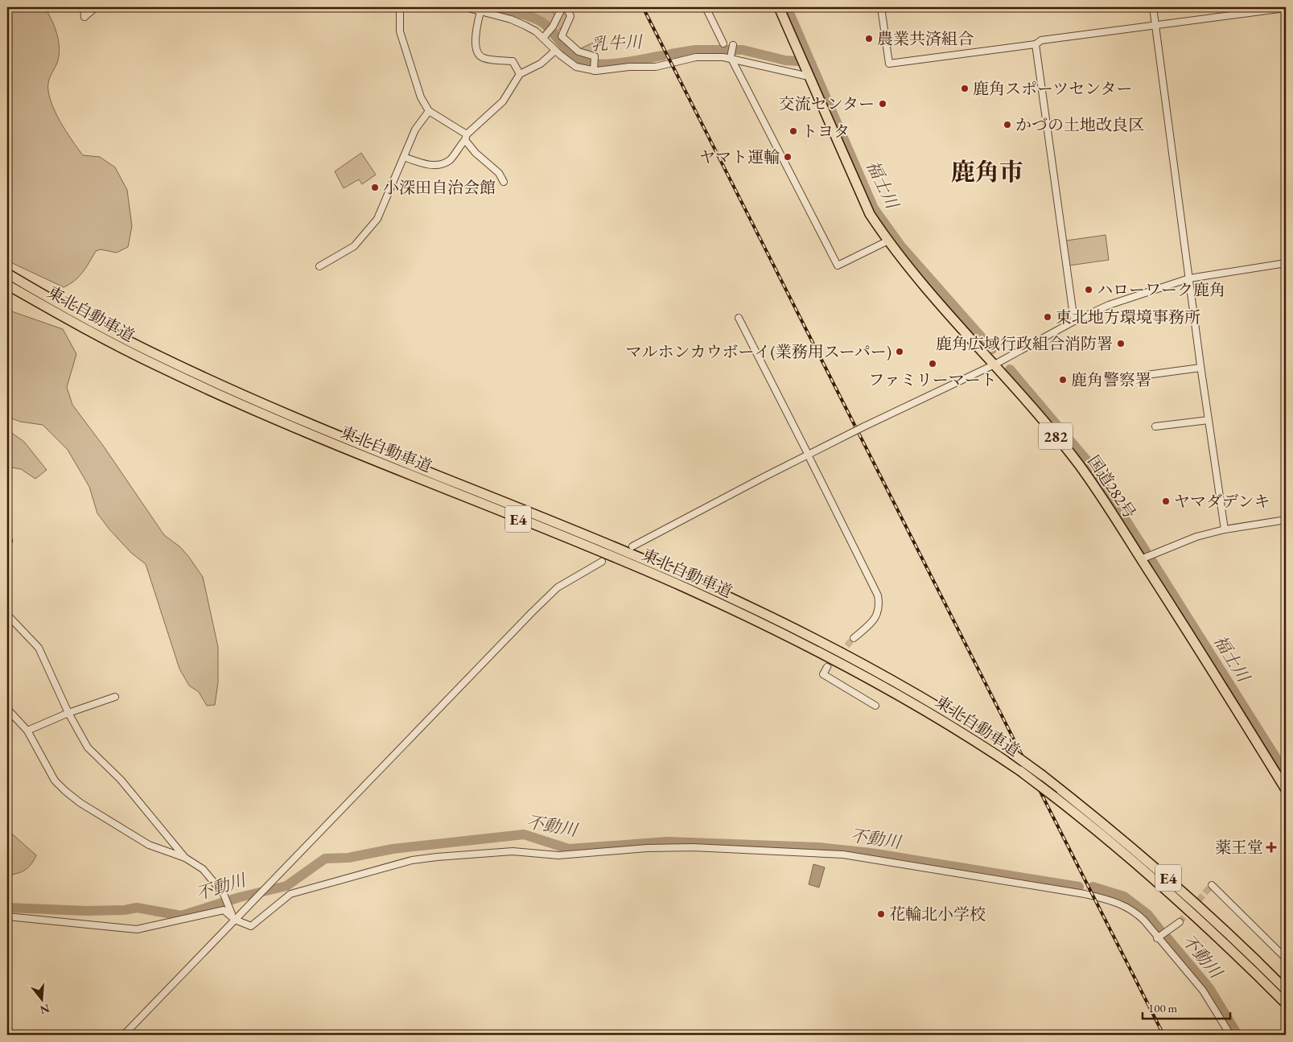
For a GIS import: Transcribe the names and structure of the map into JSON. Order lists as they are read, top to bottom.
{
  "streets": {
    "highway": [
      "東北自動車道",
      "282",
      "国道282号",
      "E4"
    ]
  },
  "districts": ["鹿角市"],
  "water": ["乳牛川", "福士川", "不動川"],
  "places": {
    "other": [
      "農業共済組合",
      "鹿角スポーツセンター",
      "交流センター",
      "かづの土地改良区",
      "トヨタ",
      "ヤマト運輸",
      "小深田自治会館",
      "ハローワーク鹿角",
      "東北地方環境事務所",
      "鹿角広域行政組合消防署",
      "マルホンカウボーイ(業務用スーパー)",
      "ファミリーマート",
      "鹿角警察署",
      "ヤマダデンキ",
      "花輪北小学校"
    ],
    "health": ["薬王堂"]
  },
  "scale_bar": "100 m",
  "north": "bottom"
}
